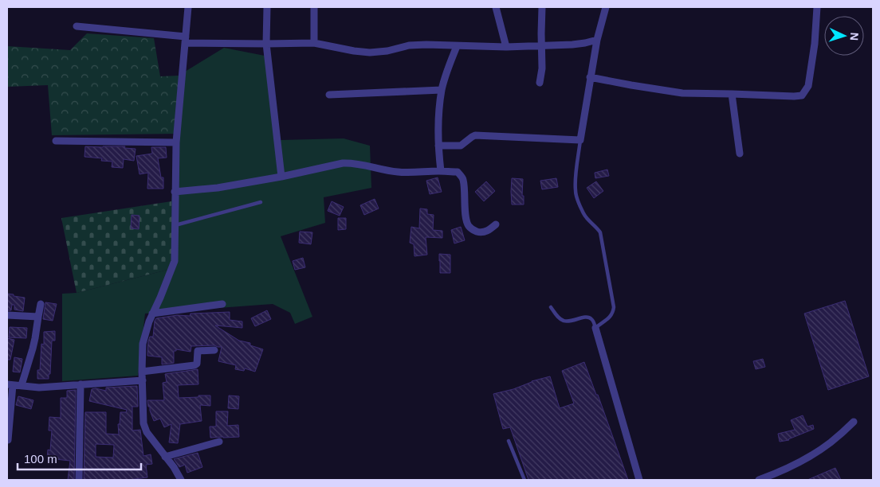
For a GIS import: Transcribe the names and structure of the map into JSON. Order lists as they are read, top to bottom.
{
  "scale_bar": "100 m",
  "north": "right"
}
